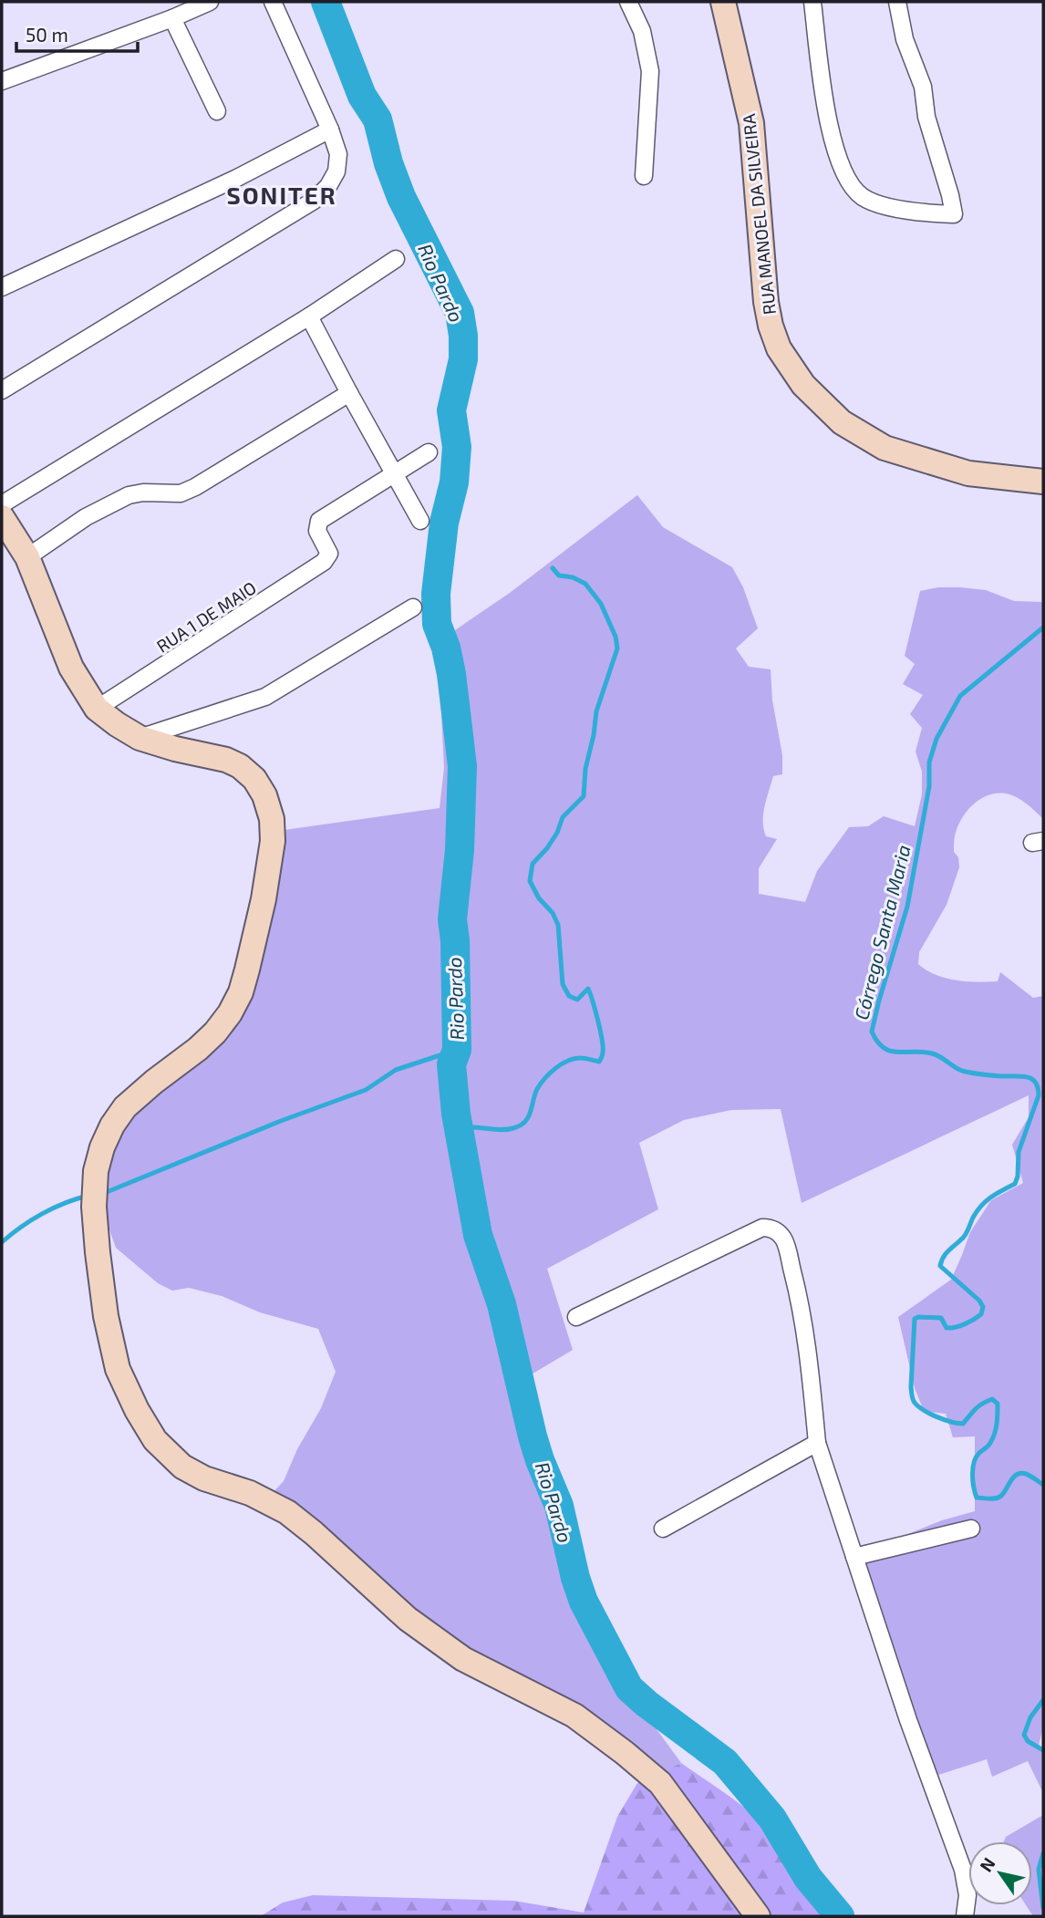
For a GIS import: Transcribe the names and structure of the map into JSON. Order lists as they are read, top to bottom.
{
  "streets": {
    "street": ["RUA MANOEL DA SILVEIRA", "RUA 1 DE MAIO"]
  },
  "districts": ["SONITER"],
  "water": ["Rio Pardo", "Córrego Santa Maria"],
  "scale_bar": "50 m",
  "north": "top left"
}
